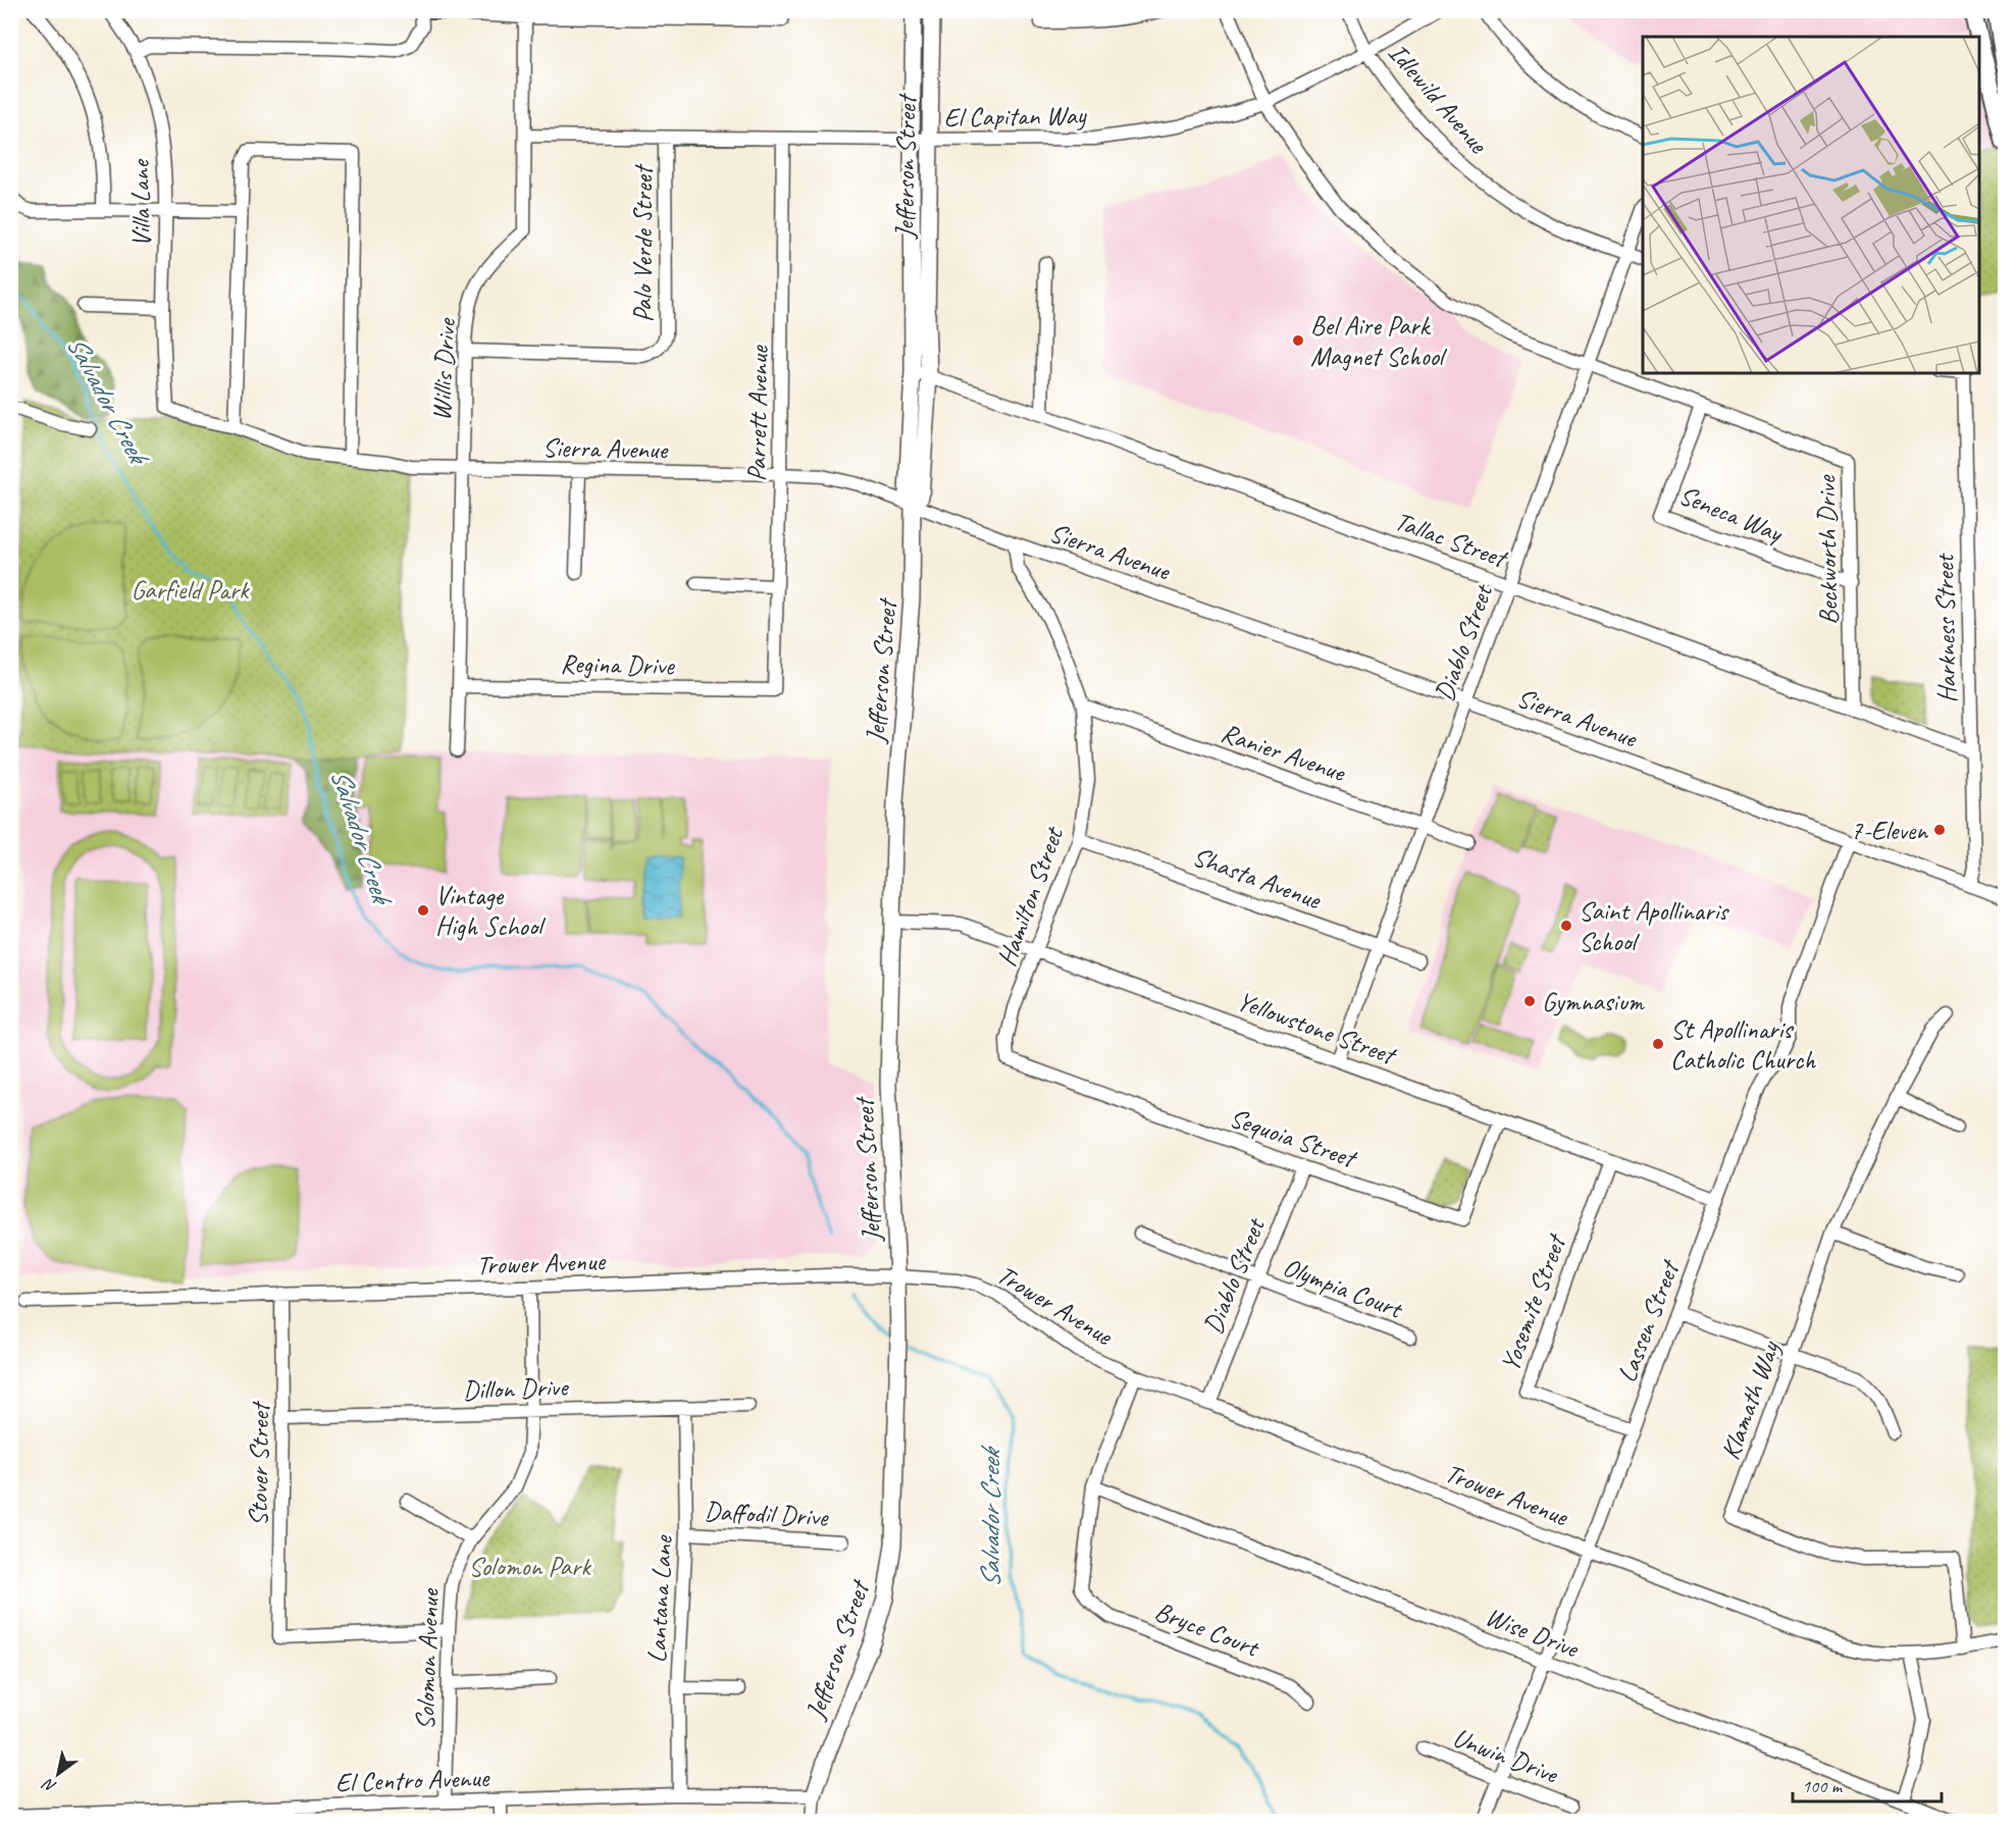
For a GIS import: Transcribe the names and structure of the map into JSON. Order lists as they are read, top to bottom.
{
  "streets": {
    "main road": ["Jefferson Street"],
    "street": [
      "Idlewild Avenue",
      "El Capitan Way",
      "Villa Lane",
      "Palo Verde Street",
      "Willis Drive",
      "Parrett Avenue",
      "Sierra Avenue",
      "Seneca Way",
      "Tallac Street",
      "Beckworth Drive",
      "Harkness Street",
      "Diablo Street",
      "Regina Drive",
      "Ranier Avenue",
      "Shasta Avenue",
      "Hamilton Street",
      "Yellowstone Street",
      "Sequoia Street",
      "Trower Avenue",
      "Olympia Court",
      "Yosemite Street",
      "Lassen Street",
      "Dillon Drive",
      "Klamath Way",
      "Stover Street",
      "Daffodil Drive",
      "Lantana Lane",
      "Bryce Court",
      "Wise Drive",
      "Solomon Avenue",
      "Unwin Drive",
      "El Centro Avenue"
    ]
  },
  "crossings": [
    ["Idlewild Avenue", "El Capitan Way"],
    ["Idlewild Avenue", "Diablo Street"],
    ["El Capitan Way", "Jefferson Street"],
    ["El Capitan Way", "Palo Verde Street"],
    ["El Capitan Way", "Willis Drive"],
    ["El Capitan Way", "Parrett Avenue"],
    ["El Capitan Way", "Beckworth Drive"],
    ["Jefferson Street", "Sierra Avenue"],
    ["Jefferson Street", "Tallac Street"],
    ["Jefferson Street", "Yellowstone Street"],
    ["Jefferson Street", "Trower Avenue"],
    ["Jefferson Street", "El Centro Avenue"],
    ["Villa Lane", "Sierra Avenue"],
    ["Palo Verde Street", "Willis Drive"],
    ["Willis Drive", "Sierra Avenue"],
    ["Willis Drive", "Regina Drive"],
    ["Parrett Avenue", "Sierra Avenue"],
    ["Parrett Avenue", "Regina Drive"],
    ["Sierra Avenue", "Harkness Street"],
    ["Sierra Avenue", "Diablo Street"],
    ["Sierra Avenue", "Hamilton Street"],
    ["Sierra Avenue", "Lassen Street"],
    ["Seneca Way", "Beckworth Drive"],
    ["Tallac Street", "Beckworth Drive"],
    ["Tallac Street", "Harkness Street"],
    ["Tallac Street", "Diablo Street"],
    ["Beckworth Drive", "Diablo Street"],
    ["Diablo Street", "Ranier Avenue"],
    ["Diablo Street", "Shasta Avenue"],
    ["Diablo Street", "Yellowstone Street"],
    ["Diablo Street", "Sequoia Street"],
    ["Diablo Street", "Trower Avenue"],
    ["Diablo Street", "Olympia Court"],
    ["Ranier Avenue", "Hamilton Street"],
    ["Shasta Avenue", "Hamilton Street"],
    ["Hamilton Street", "Yellowstone Street"],
    ["Hamilton Street", "Sequoia Street"],
    ["Yellowstone Street", "Sequoia Street"],
    ["Yellowstone Street", "Yosemite Street"],
    ["Yellowstone Street", "Lassen Street"],
    ["Trower Avenue", "Lassen Street"],
    ["Trower Avenue", "Klamath Way"],
    ["Trower Avenue", "Stover Street"],
    ["Trower Avenue", "Solomon Avenue"],
    ["Yosemite Street", "Lassen Street"],
    ["Lassen Street", "Wise Drive"],
    ["Lassen Street", "Unwin Drive"],
    ["Dillon Drive", "Stover Street"],
    ["Dillon Drive", "Lantana Lane"],
    ["Dillon Drive", "Solomon Avenue"],
    ["Stover Street", "Solomon Avenue"],
    ["Daffodil Drive", "Lantana Lane"],
    ["Lantana Lane", "El Centro Avenue"],
    ["Bryce Court", "Wise Drive"],
    ["Solomon Avenue", "El Centro Avenue"]
  ],
  "water": ["Salvador Creek"],
  "parks": ["Garfield Park", "Solomon Park"],
  "places": [
    "Bel Aire Park Magnet School",
    "7-Eleven",
    "Vintage High School",
    "Saint Apollinaris School",
    "Gymnasium",
    "St Apollinaris Catholic Church"
  ],
  "scale_bar": "100 m",
  "north": "bottom left"
}
